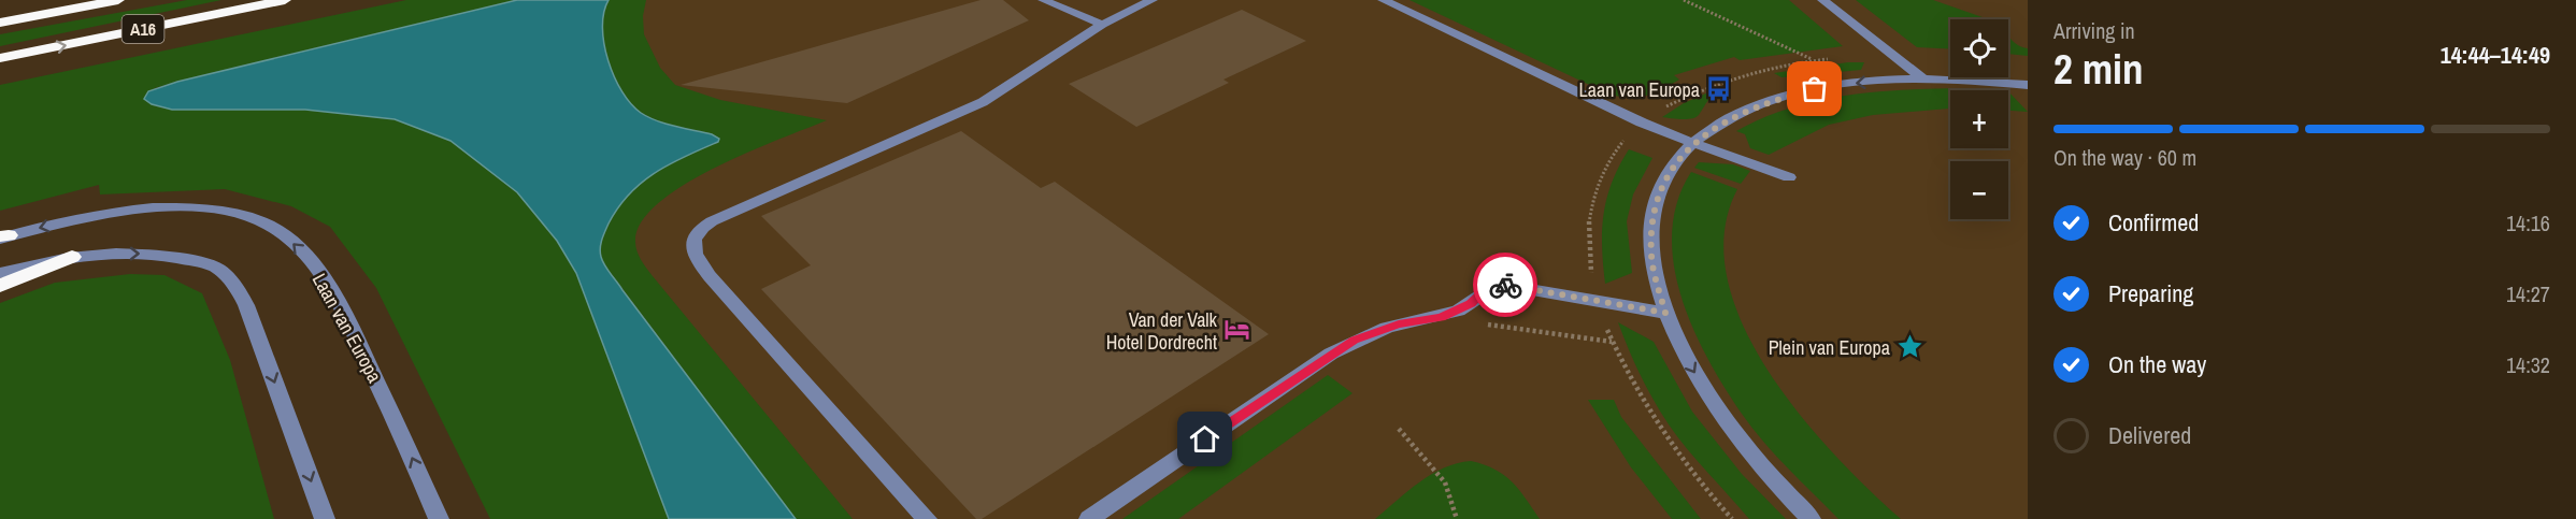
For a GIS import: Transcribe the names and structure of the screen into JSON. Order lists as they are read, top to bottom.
{
  "streets": {
    "highway": ["A16"],
    "street": ["Laan van Europa"]
  },
  "one_way": ["Laan van Europa"],
  "places": {
    "bus stop": ["Laan van Europa"],
    "hotel": ["Van der Valk Hotel Dordrecht"],
    "place": ["Plein van Europa"]
  },
  "page": {
    "heading": ["2 min", "Arriving in", "14:44–14:49"],
    "map_buttons": ["+", "−"],
    "bar": "On the way · 60 m",
    "list": [
      ["Confirmed", "14:16"],
      ["Preparing", "14:27"],
      ["On the way", "14:32"],
      "Delivered"
    ]
  }
}
